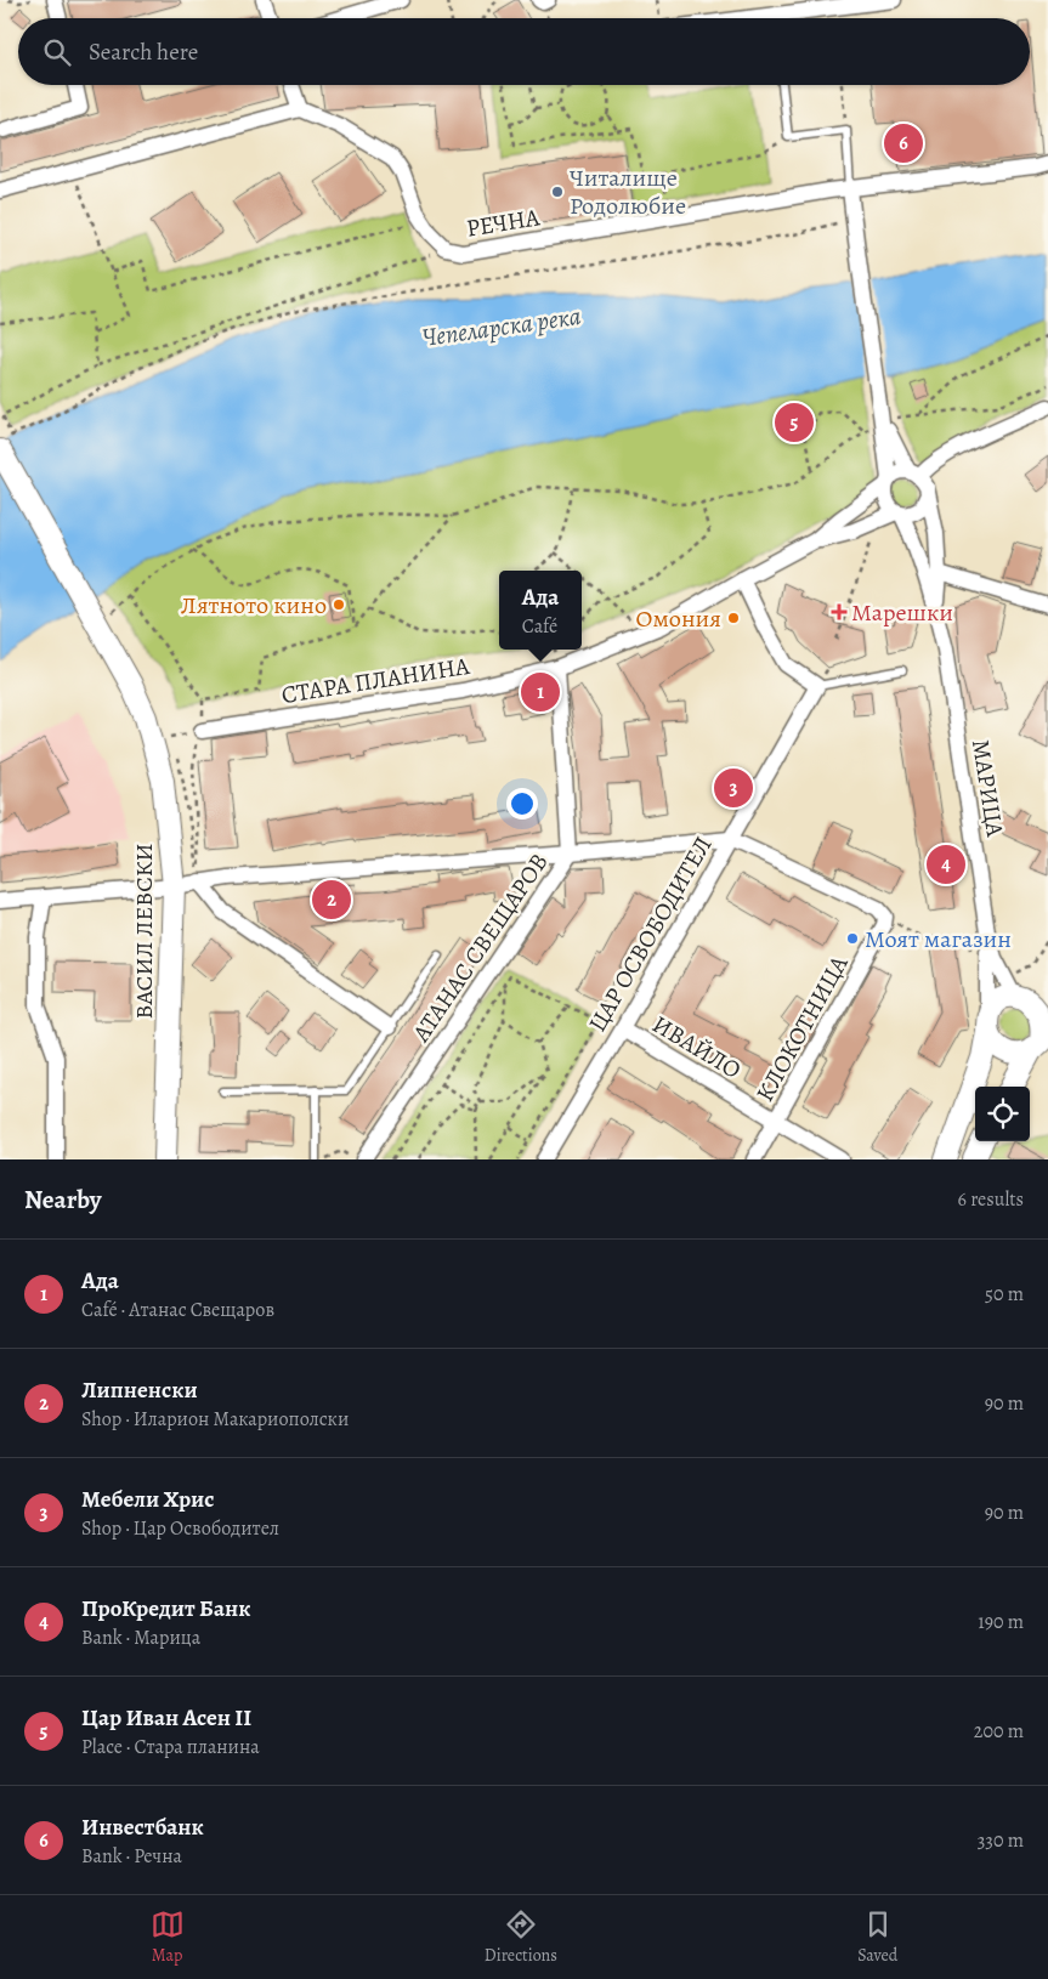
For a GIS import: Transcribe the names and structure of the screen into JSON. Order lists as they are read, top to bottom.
{
  "streets": {
    "main road": ["ВАСИЛ ЛЕВСКИ"],
    "street": [
      "РЕЧНА",
      "СТАРА ПЛАНИНА",
      "МАРИЦА",
      "ЦАР ОСВОБОДИТЕЛ",
      "АТАНАС СВЕЩАРОВ",
      "КЛОКОТНИЦА",
      "ИВАЙЛО"
    ]
  },
  "crossings": [
    ["СТАРА ПЛАНИНА", "АТАНАС СВЕЩАРОВ"],
    ["ЦАР ОСВОБОДИТЕЛ", "ИВАЙЛО"],
    ["КЛОКОТНИЦА", "ИВАЙЛО"]
  ],
  "water": ["Чепеларска река"],
  "places": {
    "other": [
      "Читалище Родолюбие",
      "Лятното кино",
      "Омония",
      "Моят магазин"
    ],
    "health": ["Марешки"]
  },
  "page": {
    "search": "Search here",
    "pins": [
      "6",
      "5",
      "1",
      "3",
      "4",
      "2"
    ],
    "popup": ["Ада", "Café"],
    "heading": ["Nearby", "6 results"],
    "list": [
      {
        "mark": "1",
        "name": "Ада",
        "note": "Café · Атанас Свещаров",
        "value": "50 m"
      },
      {
        "mark": "2",
        "name": "Липненски",
        "note": "Shop · Иларион Макариополски",
        "value": "90 m"
      },
      {
        "mark": "3",
        "name": "Мебели Хрис",
        "note": "Shop · Цар Освободител",
        "value": "90 m"
      },
      {
        "mark": "4",
        "name": "ПроКредит Банк",
        "note": "Bank · Марица",
        "value": "190 m"
      },
      {
        "mark": "5",
        "name": "Цар Иван Асен II",
        "note": "Place · Стара планина",
        "value": "200 m"
      },
      {
        "mark": "6",
        "name": "Инвестбанк",
        "note": "Bank · Речна",
        "value": "330 m"
      }
    ],
    "nav": ["Map", "Directions", "Saved"]
  }
}
